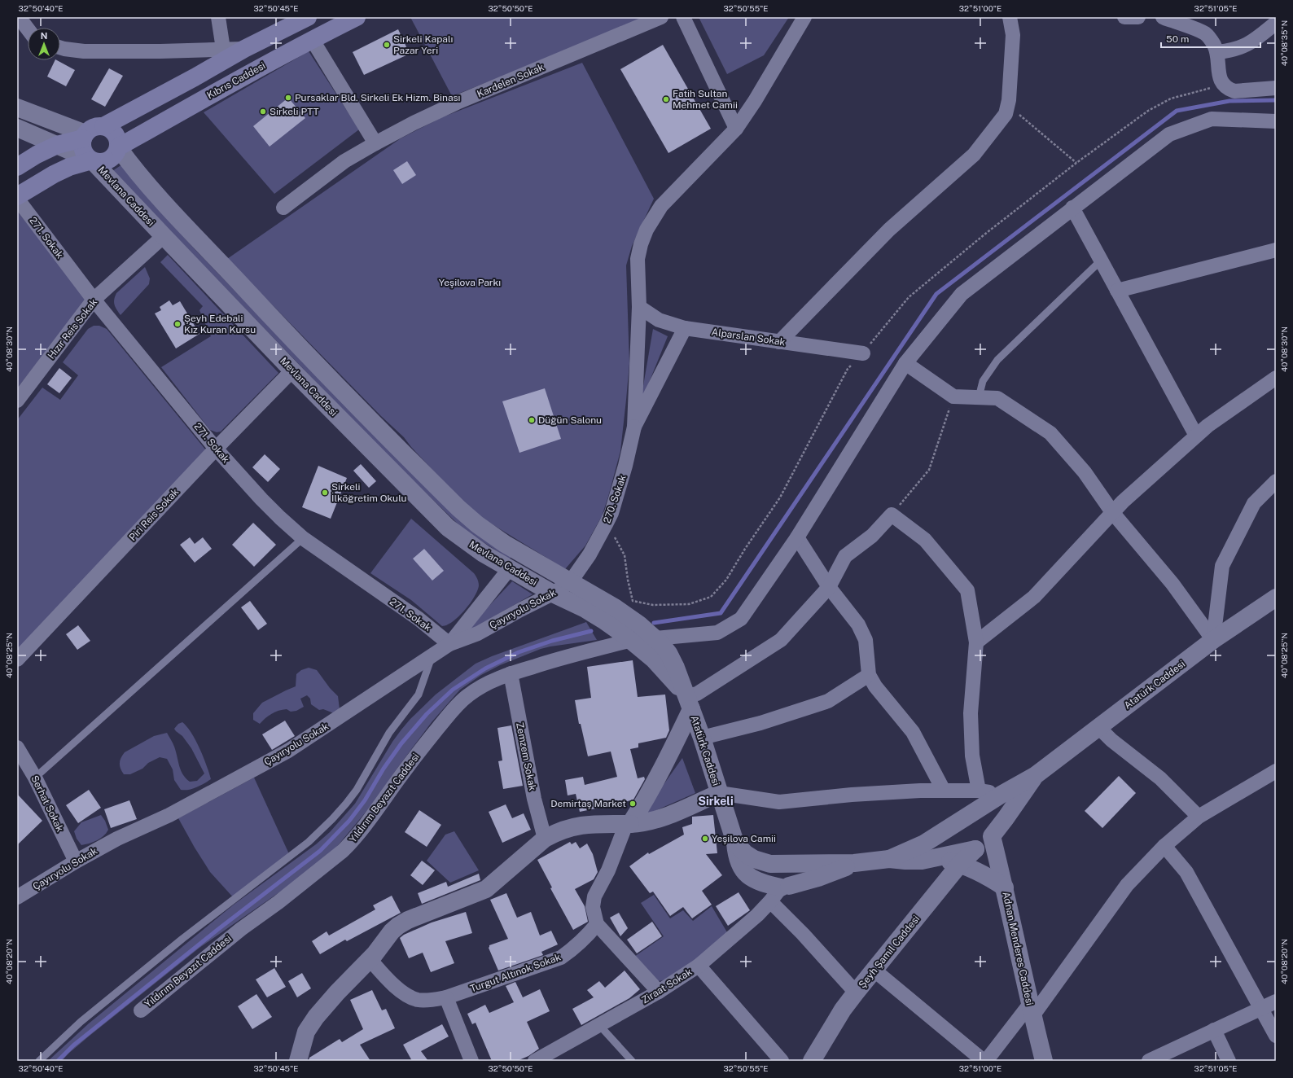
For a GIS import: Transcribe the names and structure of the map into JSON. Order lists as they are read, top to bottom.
{
  "streets": {
    "main road": ["Kıbrıs Caddesi"],
    "street": [
      "Kardelen Sokak",
      "Mevlana Caddesi",
      "271. Sokak",
      "Hızır Reis Sokak",
      "Alparslan Sokak",
      "270. Sokak",
      "Piri Reis Sokak",
      "Çayıryolu Sokak",
      "Atatürk Caddesi",
      "Zemzem Sokak",
      "Yıldırım Beyazıt Caddesi",
      "Serhat Sokak",
      "Adnan Menderes Caddesi",
      "Şeyh Şamil Caddesi",
      "Turgut Altınok Sokak",
      "Ziraat Sokak"
    ]
  },
  "crossings": [
    ["Kıbrıs Caddesi", "Mevlana Caddesi"],
    ["Kıbrıs Caddesi", "Atatürk Caddesi"],
    ["Mevlana Caddesi", "Hızır Reis Sokak"],
    ["Mevlana Caddesi", "Piri Reis Sokak"],
    ["Mevlana Caddesi", "Çayıryolu Sokak"],
    ["Mevlana Caddesi", "Atatürk Caddesi"],
    ["Mevlana Caddesi", "Yıldırım Beyazıt Caddesi"],
    ["271. Sokak", "Hızır Reis Sokak"],
    ["271. Sokak", "Piri Reis Sokak"],
    ["271. Sokak", "Çayıryolu Sokak"],
    ["270. Sokak", "Çayıryolu Sokak"],
    ["270. Sokak", "Atatürk Caddesi"],
    ["Çayıryolu Sokak", "Atatürk Caddesi"],
    ["Çayıryolu Sokak", "Serhat Sokak"],
    ["Atatürk Caddesi", "Ziraat Sokak"],
    ["Zemzem Sokak", "Yıldırım Beyazıt Caddesi"],
    ["Adnan Menderes Caddesi", "Şeyh Şamil Caddesi"]
  ],
  "districts": ["Sirkeli"],
  "parks": ["Yeşilova Parkı"],
  "places": [
    "Sirkeli Kapalı Pazar Yeri",
    "Pursaklar Bld. Sirkeli Ek Hizm. Binası",
    "Fatih Sultan Mehmet Camii",
    "Sirkeli PTT",
    "Şeyh Edebali Kız Kuran Kursu",
    "Düğün Salonu",
    "Sirkeli İlköğretim Okulu",
    "Demirtaş Market",
    "Yeşilova Camii"
  ],
  "scale_bar": "50 m",
  "north": "top",
  "coordinates": [
    "32°50'40\"E",
    "32°50'45\"E",
    "32°50'50\"E",
    "32°50'55\"E",
    "32°51'00\"E",
    "32°51'05\"E",
    "40°08'35\"N",
    "40°08'30\"N",
    "40°08'25\"N",
    "40°08'20\"N"
  ]
}
